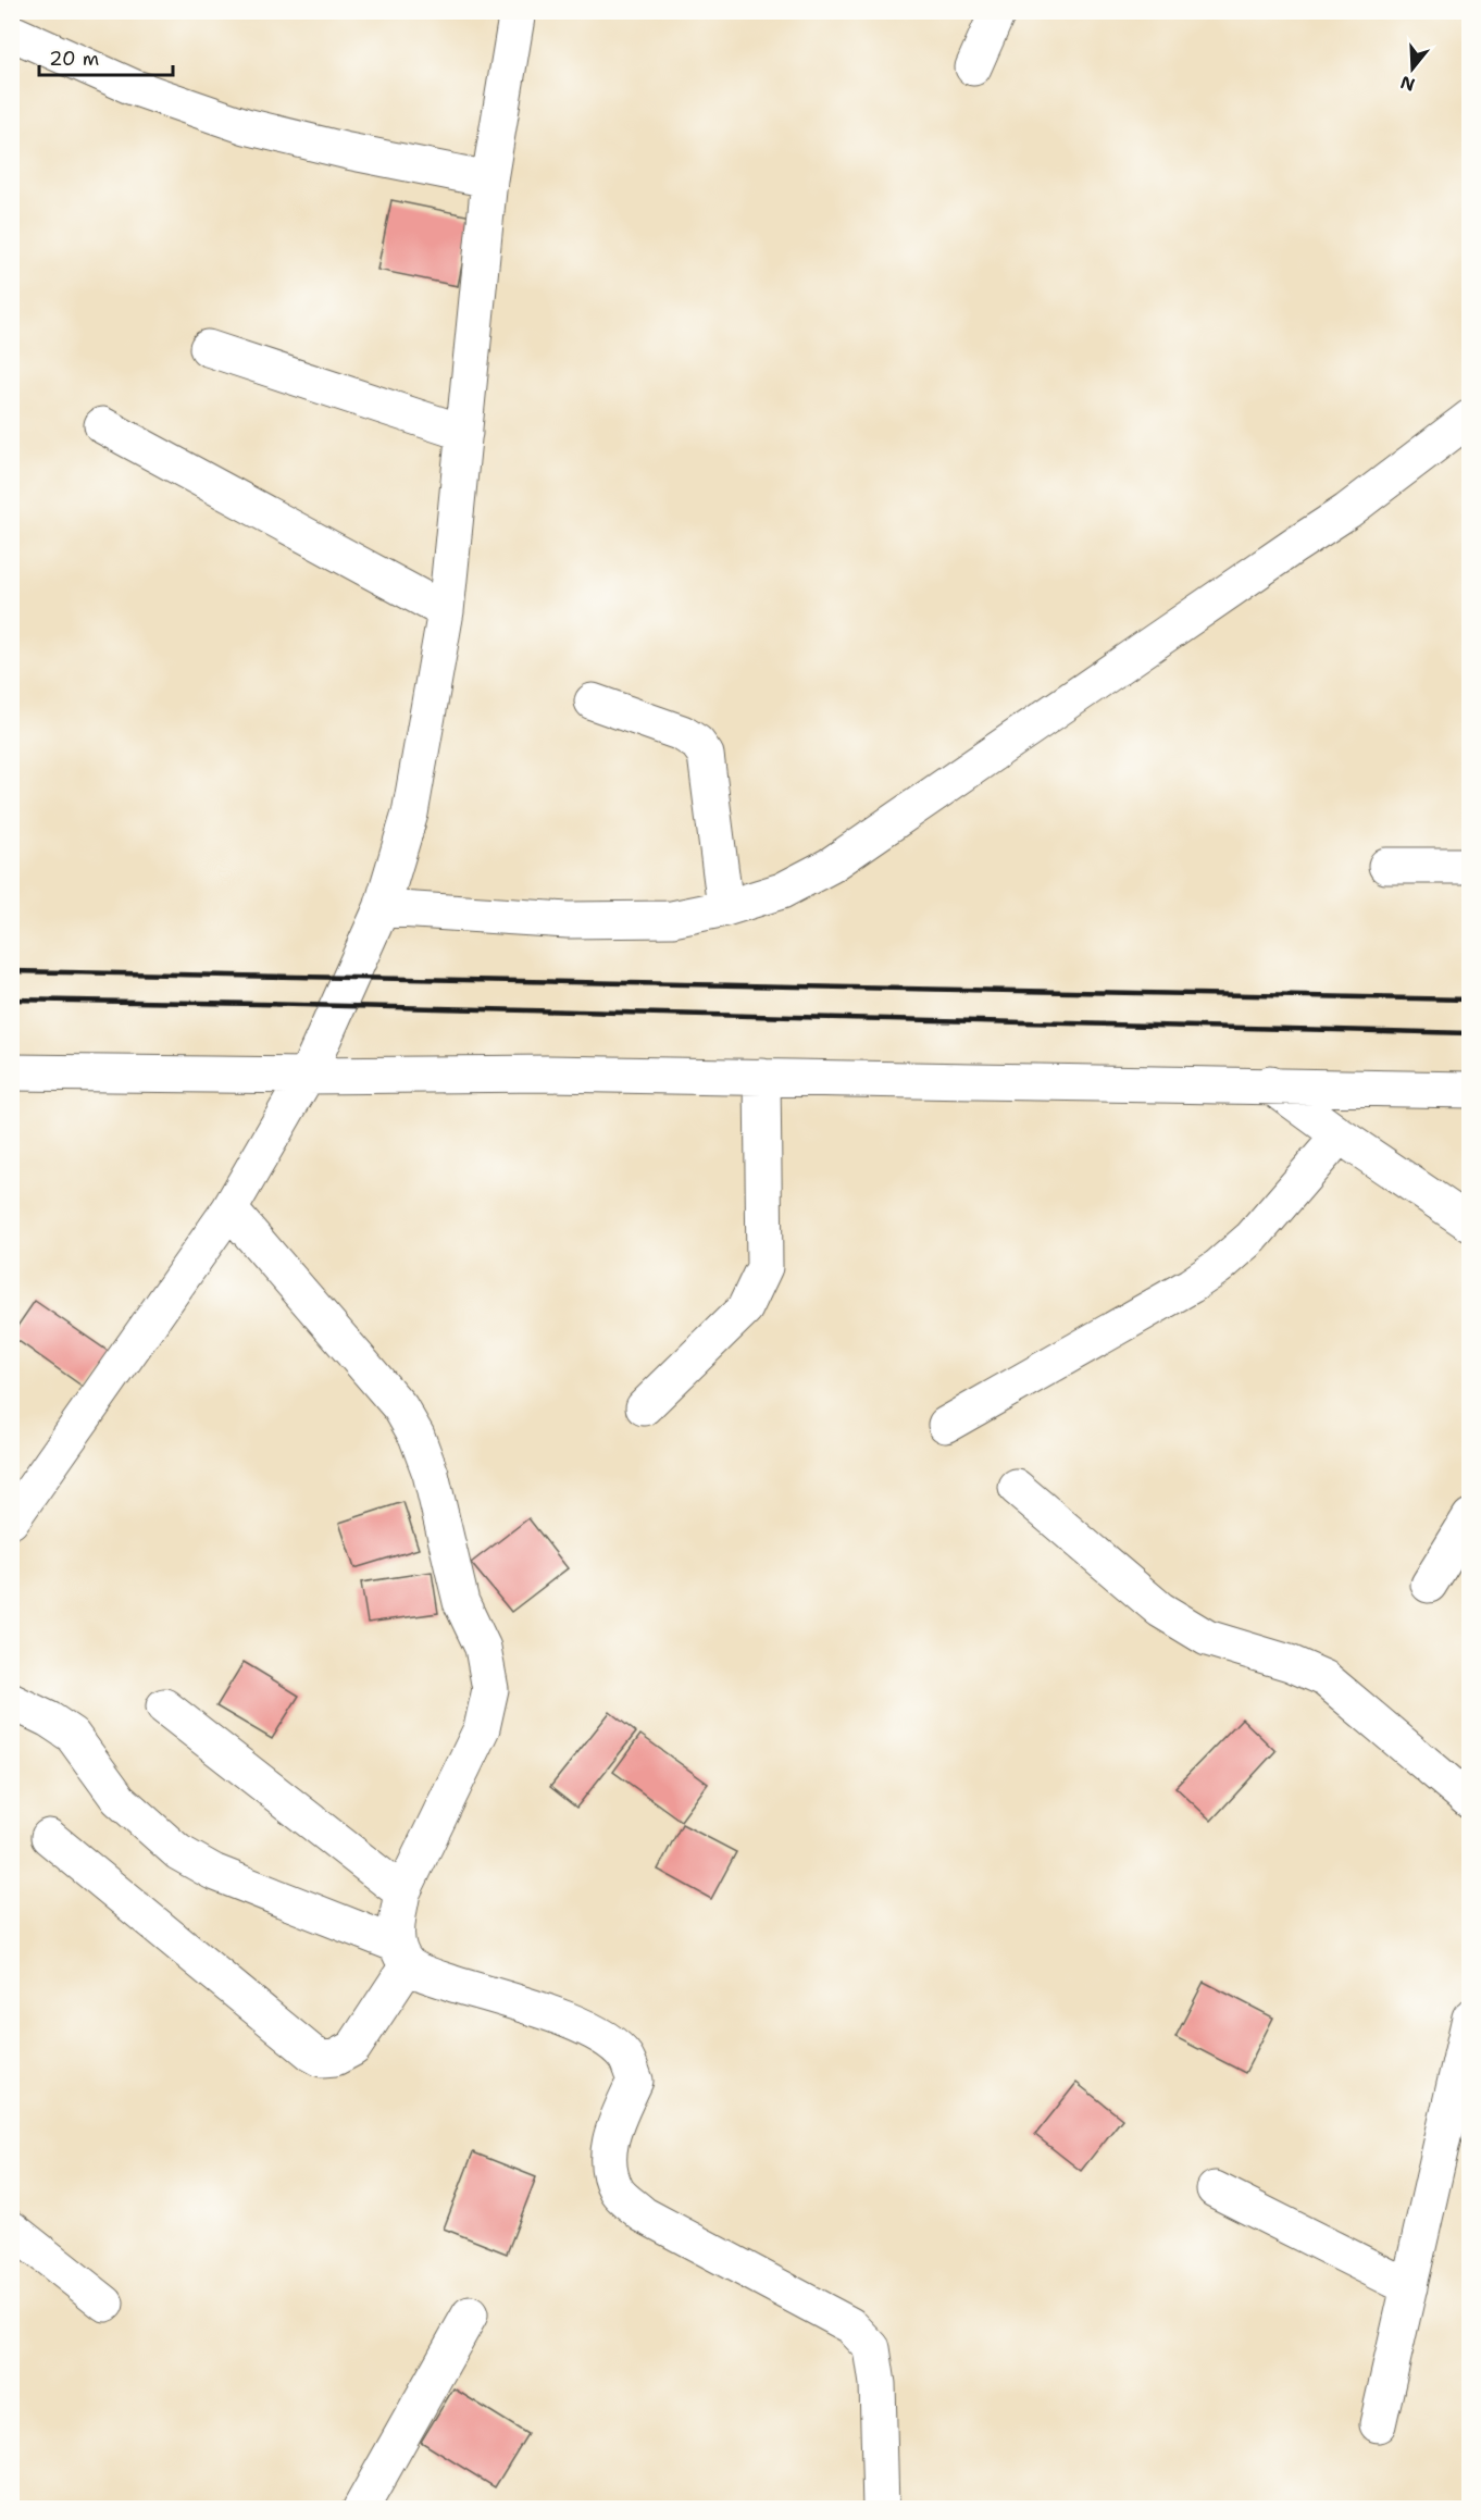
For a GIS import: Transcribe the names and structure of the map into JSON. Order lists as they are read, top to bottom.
{
  "scale_bar": "20 m",
  "north": "bottom"
}
